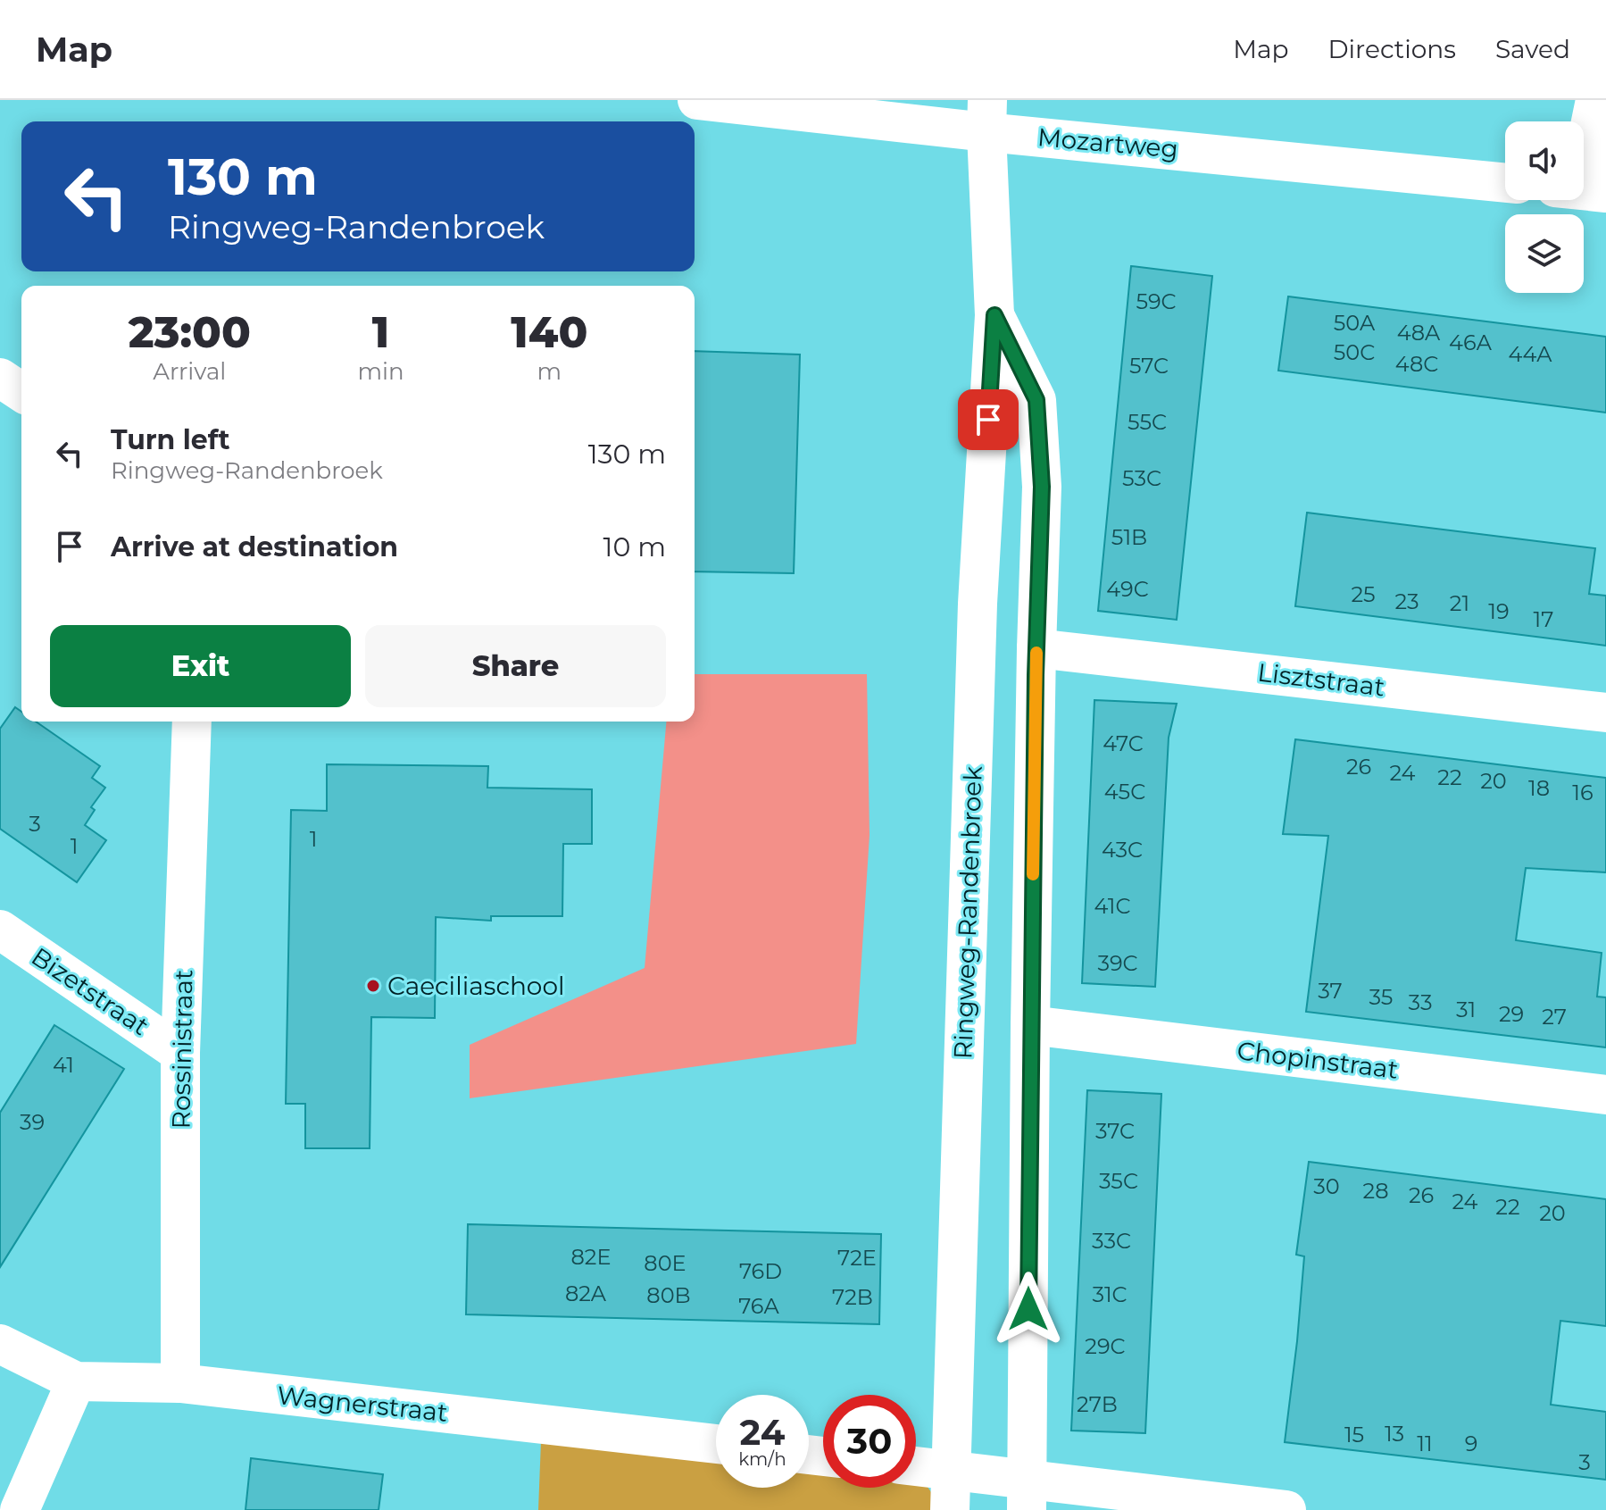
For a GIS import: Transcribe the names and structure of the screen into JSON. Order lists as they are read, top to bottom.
{
  "streets": {
    "street": [
      "Mozartweg",
      "Lisztstraat",
      "Ringweg-Randenbroek",
      "Bizetstraat",
      "Rossinistraat",
      "Chopinstraat",
      "Wagnerstraat"
    ]
  },
  "crossings": [
    ["Mozartweg", "Ringweg-Randenbroek"],
    ["Lisztstraat", "Ringweg-Randenbroek"],
    ["Ringweg-Randenbroek", "Chopinstraat"],
    ["Bizetstraat", "Rossinistraat"],
    ["Rossinistraat", "Wagnerstraat"]
  ],
  "places": ["Caeciliaschool"],
  "house_numbers": [
    "59C",
    "50A",
    "48A",
    "46A",
    "50C",
    "44A",
    "48C",
    "57C",
    "55C",
    "53C",
    "51B",
    "49C",
    "25",
    "23",
    "21",
    "19",
    "17",
    "47C",
    "26",
    "24",
    "22",
    "20",
    "18",
    "45C",
    "16",
    "3",
    "1",
    "1",
    "43C",
    "41C",
    "39C",
    "37",
    "35",
    "33",
    "31",
    "29",
    "27",
    "41",
    "39",
    "37C",
    "35C",
    "30",
    "28",
    "26",
    "24",
    "22",
    "20",
    "33C",
    "82E",
    "72E",
    "80E",
    "76D",
    "82A",
    "31C",
    "80B",
    "72B",
    "76A",
    "29C",
    "27B",
    "13",
    "15",
    "11",
    "9",
    "3"
  ],
  "page": {
    "header": "Map",
    "nav": ["Map", "Directions", "Saved"],
    "turn": ["130 m", "Ringweg-Randenbroek"],
    "eta": [
      "23:00",
      "Arrival",
      "1",
      "min",
      "140",
      "m"
    ],
    "list": [
      {
        "name": "Turn left",
        "note": "Ringweg-Randenbroek",
        "value": "130 m"
      },
      {
        "name": "Arrive at destination",
        "value": "10 m"
      }
    ],
    "buttons": ["Exit", "Share"],
    "speed": "24 km/h",
    "limit": "30"
  }
}
